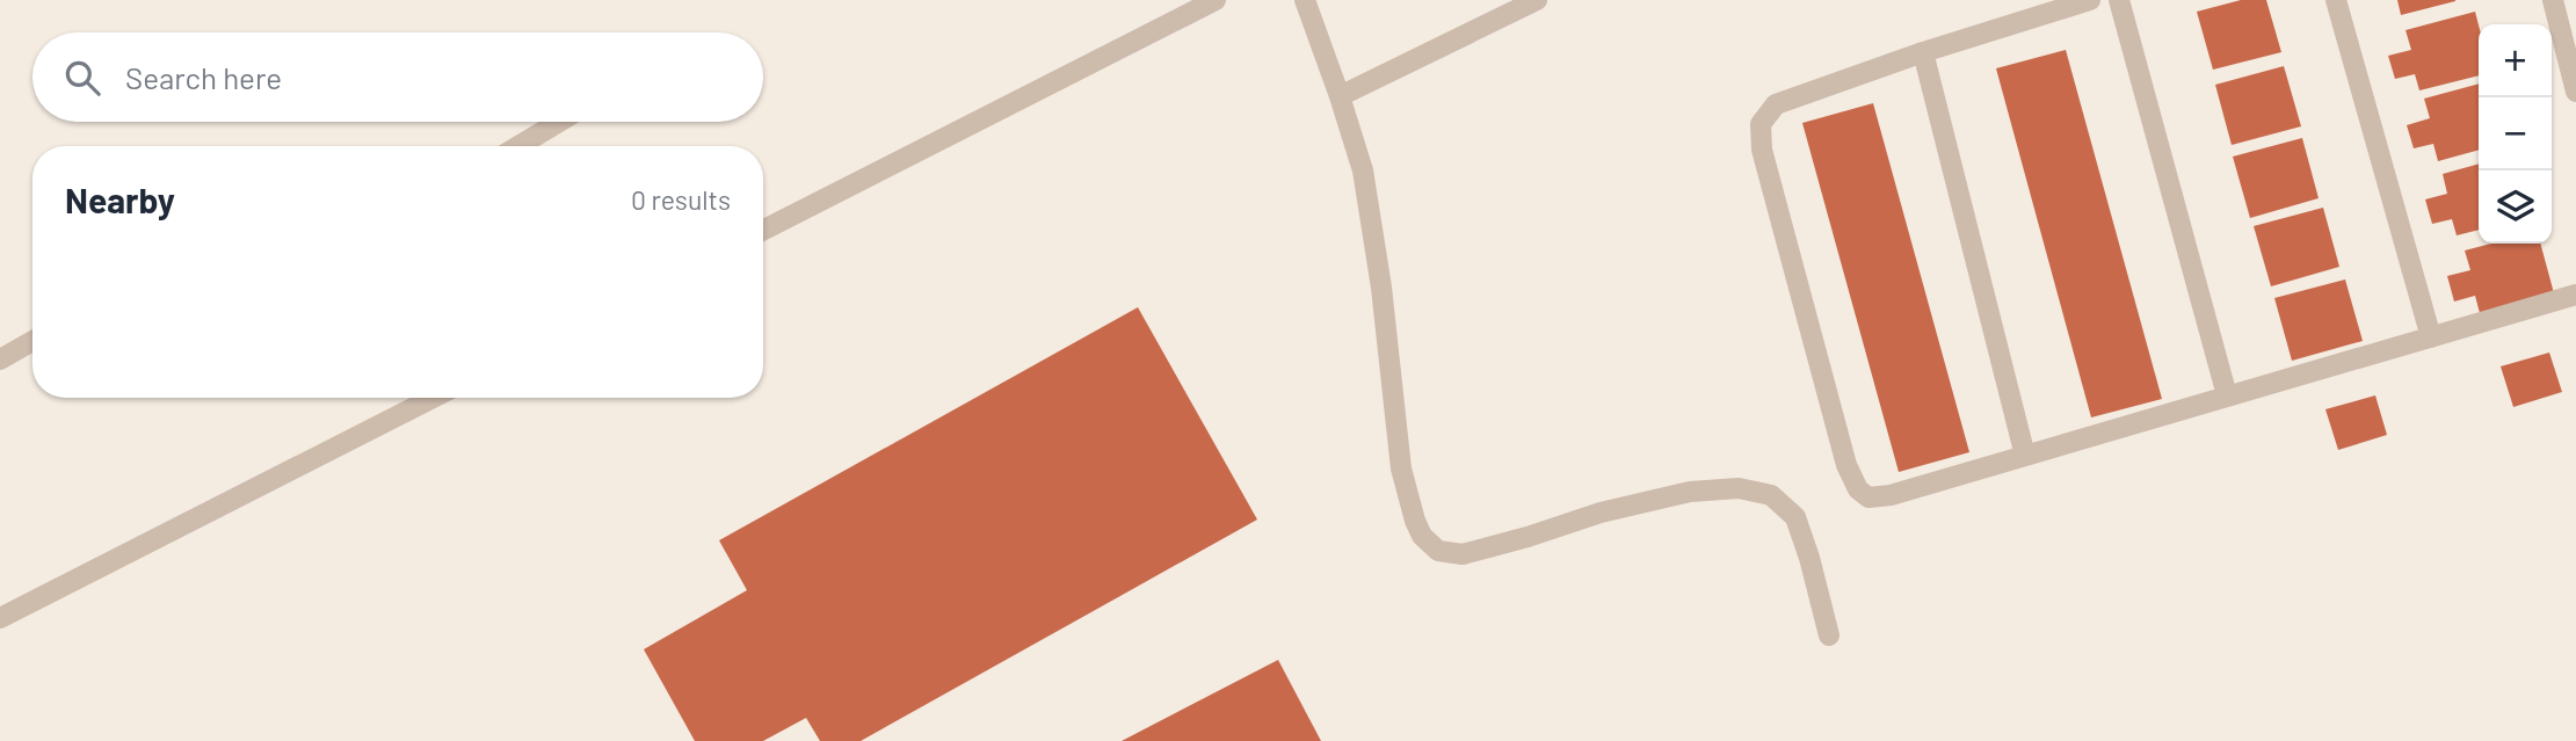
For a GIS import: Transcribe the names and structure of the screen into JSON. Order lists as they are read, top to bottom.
{
  "page": {
    "map_buttons": ["+", "−"],
    "search": "Search here",
    "heading": ["Nearby", "0 results"]
  }
}
